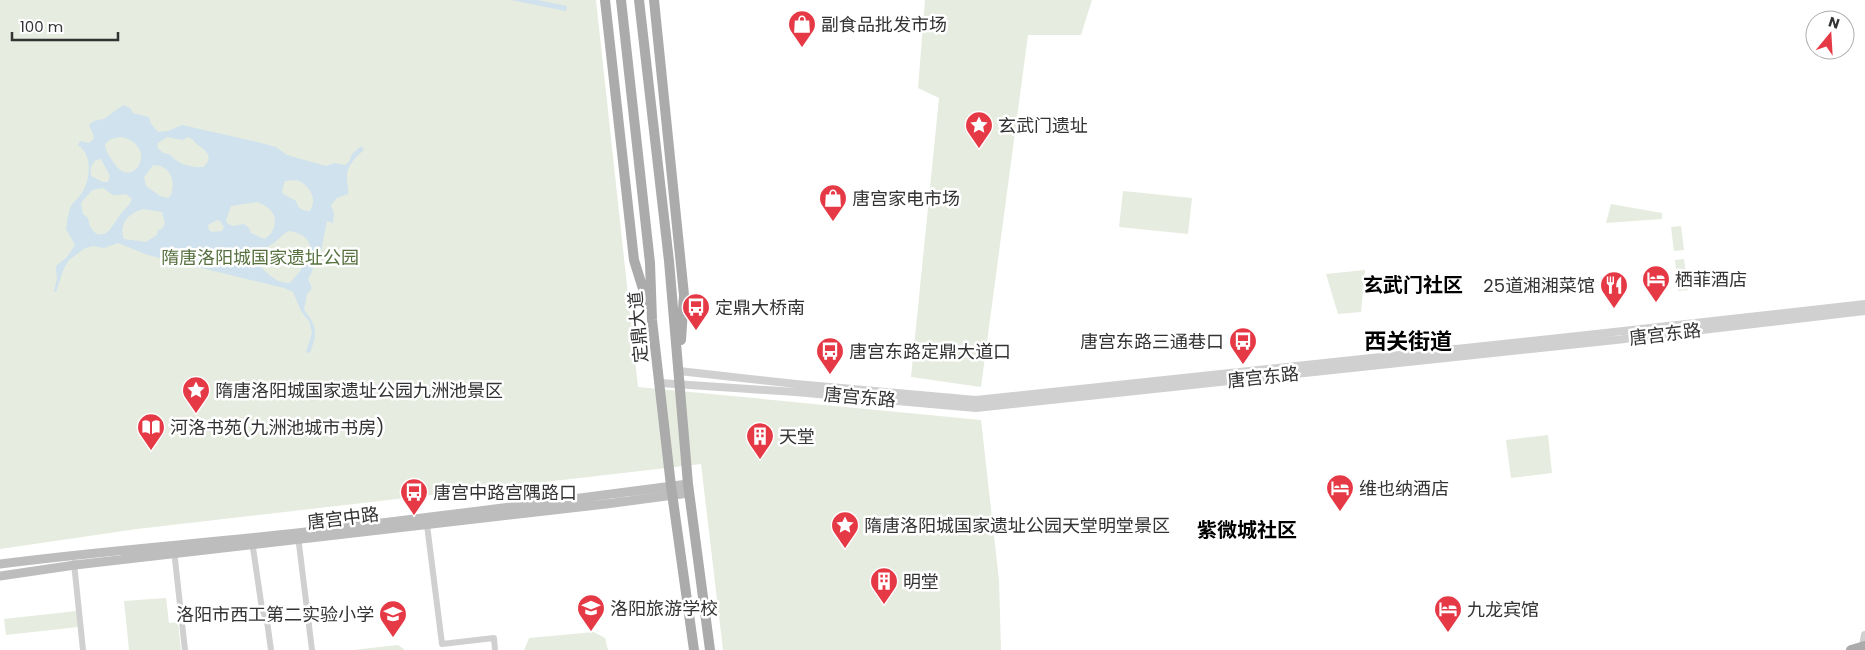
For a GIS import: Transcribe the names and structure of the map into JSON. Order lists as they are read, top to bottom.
{
  "streets": {
    "main road": ["定鼎大道", "唐宫中路"],
    "street": ["唐宫东路"]
  },
  "crossings": [
    ["定鼎大道", "唐宫东路"],
    ["定鼎大道", "唐宫中路"]
  ],
  "districts": ["玄武门社区", "西关街道", "紫微城社区"],
  "parks": ["隋唐洛阳城国家遗址公园"],
  "places": {
    "shop": ["副食品批发市场", "唐宫家电市场"],
    "place": ["玄武门遗址", "隋唐洛阳城国家遗址公园九洲池景区", "隋唐洛阳城国家遗址公园天堂明堂景区"],
    "hotel": ["栖菲酒店", "维也纳酒店", "九龙宾馆"],
    "restaurant": ["25道湘湘菜馆"],
    "bus stop": [
      "定鼎大桥南",
      "唐宫东路三通巷口",
      "唐宫东路定鼎大道口",
      "唐宫中路宫隅路口"
    ],
    "library": ["河洛书苑(九洲池城市书房)"],
    "building": ["天堂", "明堂"],
    "school or university": ["洛阳旅游学校", "洛阳市西工第二实验小学"]
  },
  "scale_bar": "100 m",
  "north": "top"
}
